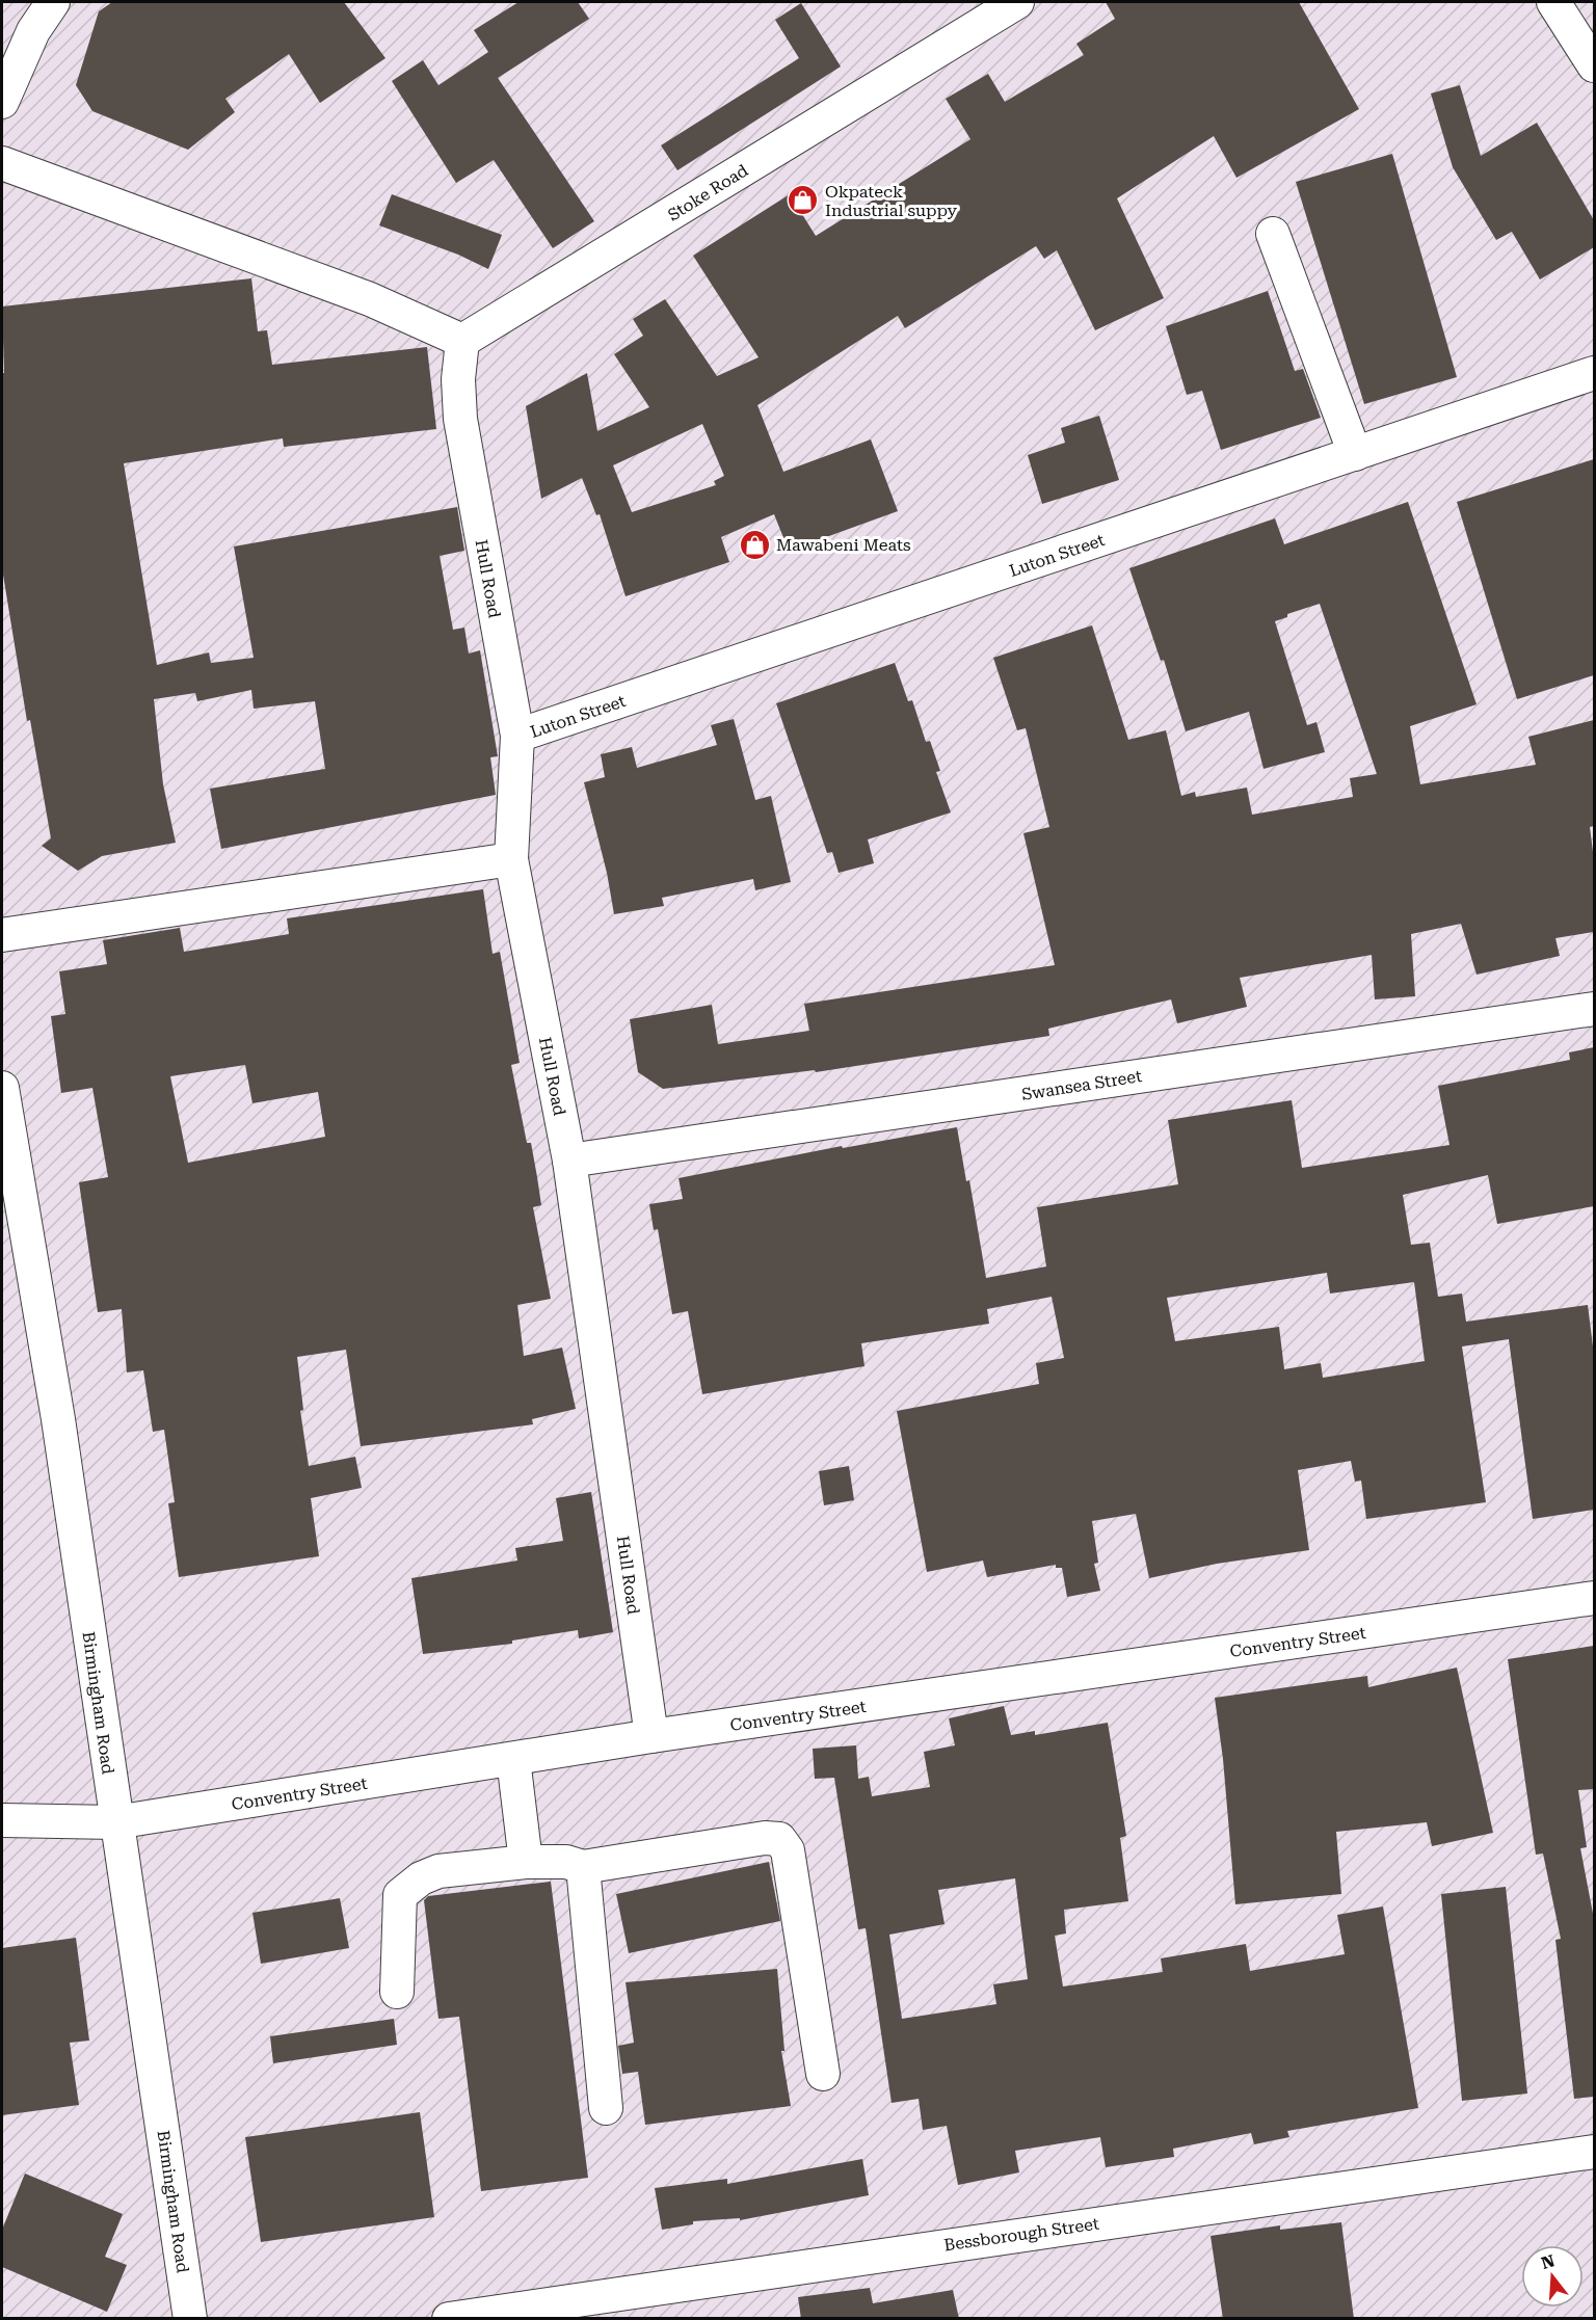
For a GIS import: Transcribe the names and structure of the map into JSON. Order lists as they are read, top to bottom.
{
  "streets": {
    "street": [
      "Stoke Road",
      "Luton Street",
      "Hull Road",
      "Swansea Street",
      "Conventry Street",
      "Birmingham Road",
      "Bessborough Street"
    ]
  },
  "crossings": [
    ["Stoke Road", "Hull Road"],
    ["Luton Street", "Hull Road"],
    ["Hull Road", "Swansea Street"],
    ["Hull Road", "Conventry Street"],
    ["Conventry Street", "Birmingham Road"]
  ],
  "places": {
    "shop": ["Okpateck Industrial suppy", "Mawabeni Meats"]
  },
  "north": "top"
}
